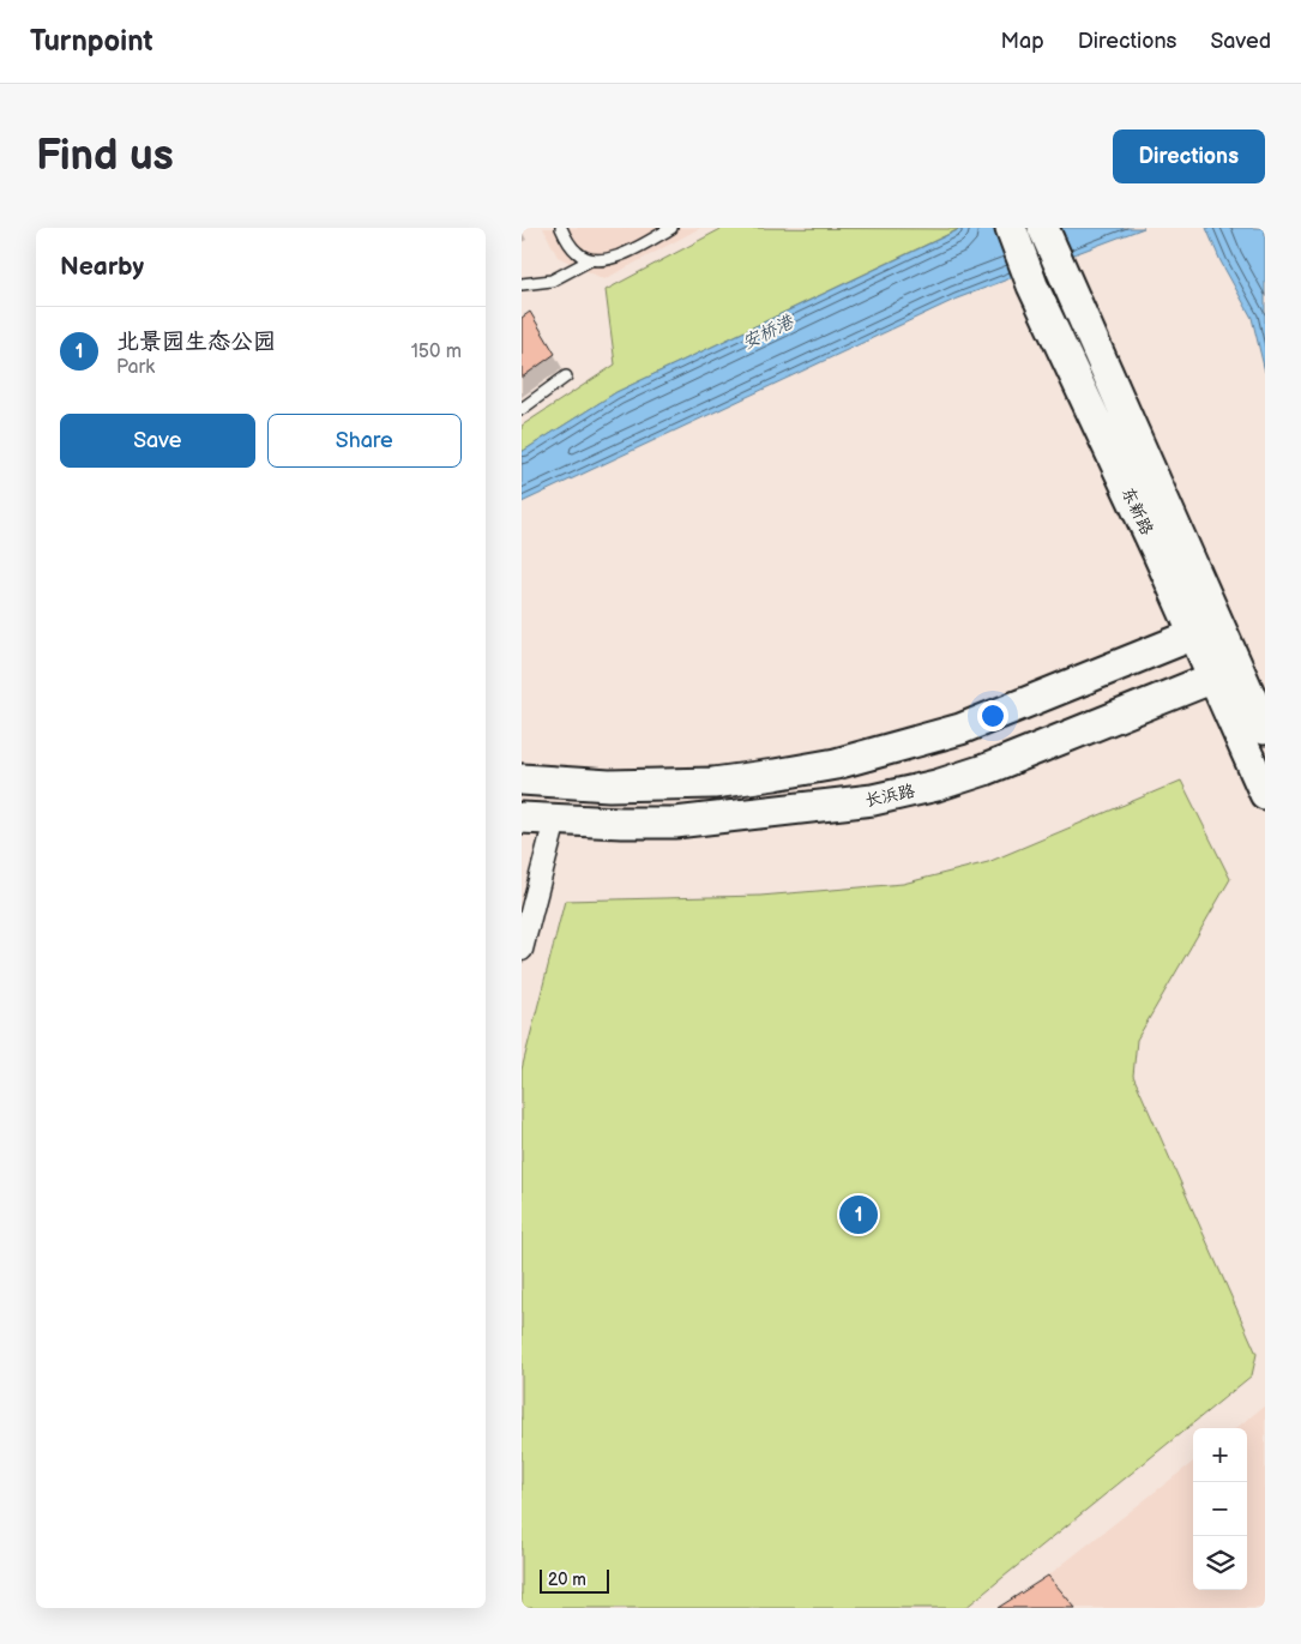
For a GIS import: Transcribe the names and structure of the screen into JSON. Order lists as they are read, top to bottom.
{
  "streets": {
    "main road": ["东新路", "长浜路"]
  },
  "crossings": [
    ["东新路", "长浜路"]
  ],
  "water": ["安桥港"],
  "scale_bar": "20 m",
  "page": {
    "header": "Turnpoint",
    "nav": ["Map", "Directions", "Saved"],
    "buttons": [
      "Directions",
      ["Save", "Share"]
    ],
    "title": "Find us",
    "heading": "Nearby",
    "list": [
      {
        "mark": "1",
        "name": "北景园生态公园",
        "note": "Park",
        "value": "150 m"
      }
    ],
    "pins": "1",
    "map_buttons": ["+", "−"],
    "scale": "20 m"
  }
}
